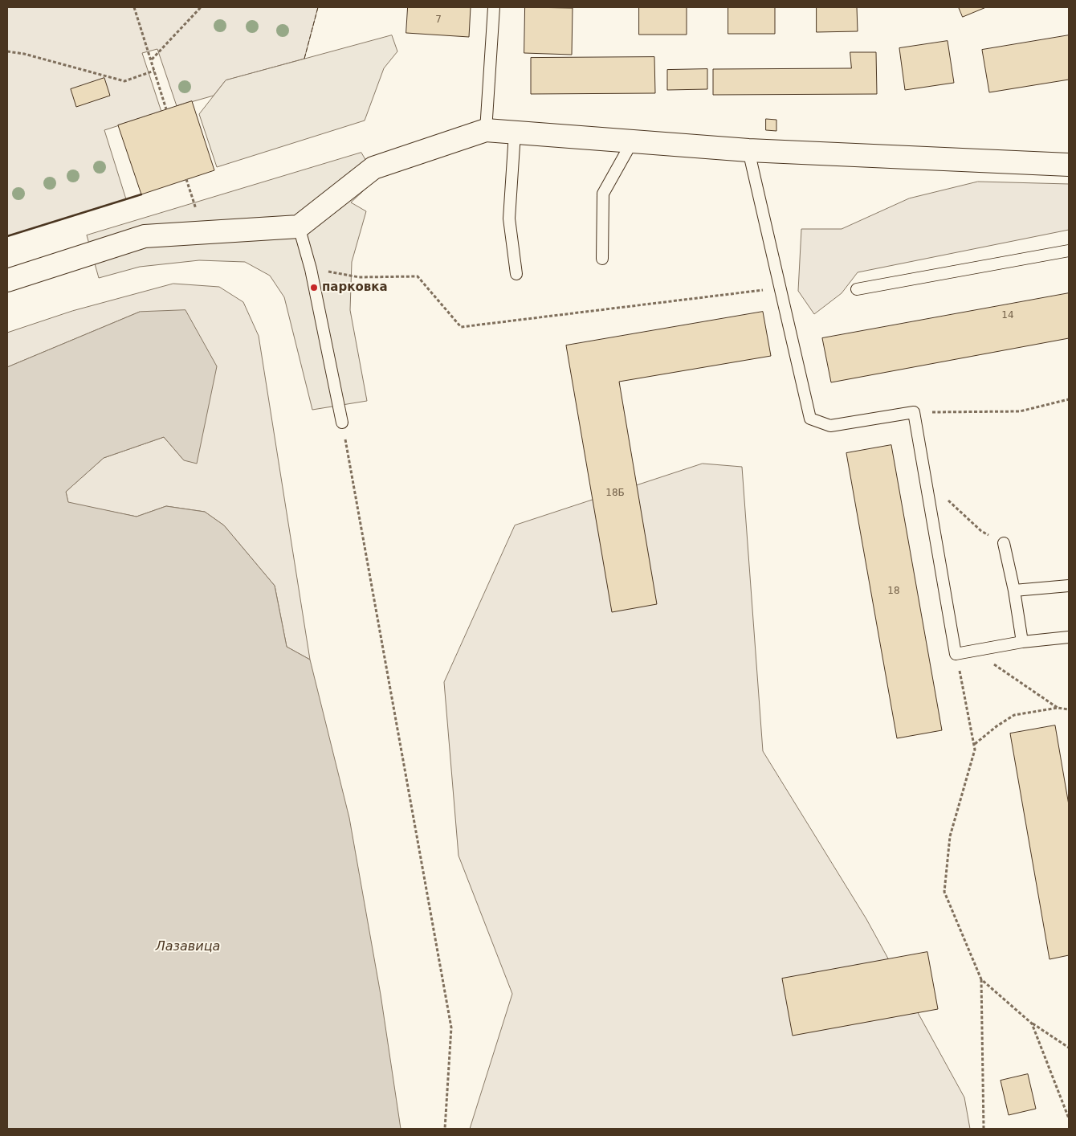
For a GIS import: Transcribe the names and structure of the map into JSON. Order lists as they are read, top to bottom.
{
  "water": ["Лазавица"],
  "places": ["парковка"],
  "house_numbers": [
    "7",
    "14",
    "18Б",
    "18"
  ]
}
